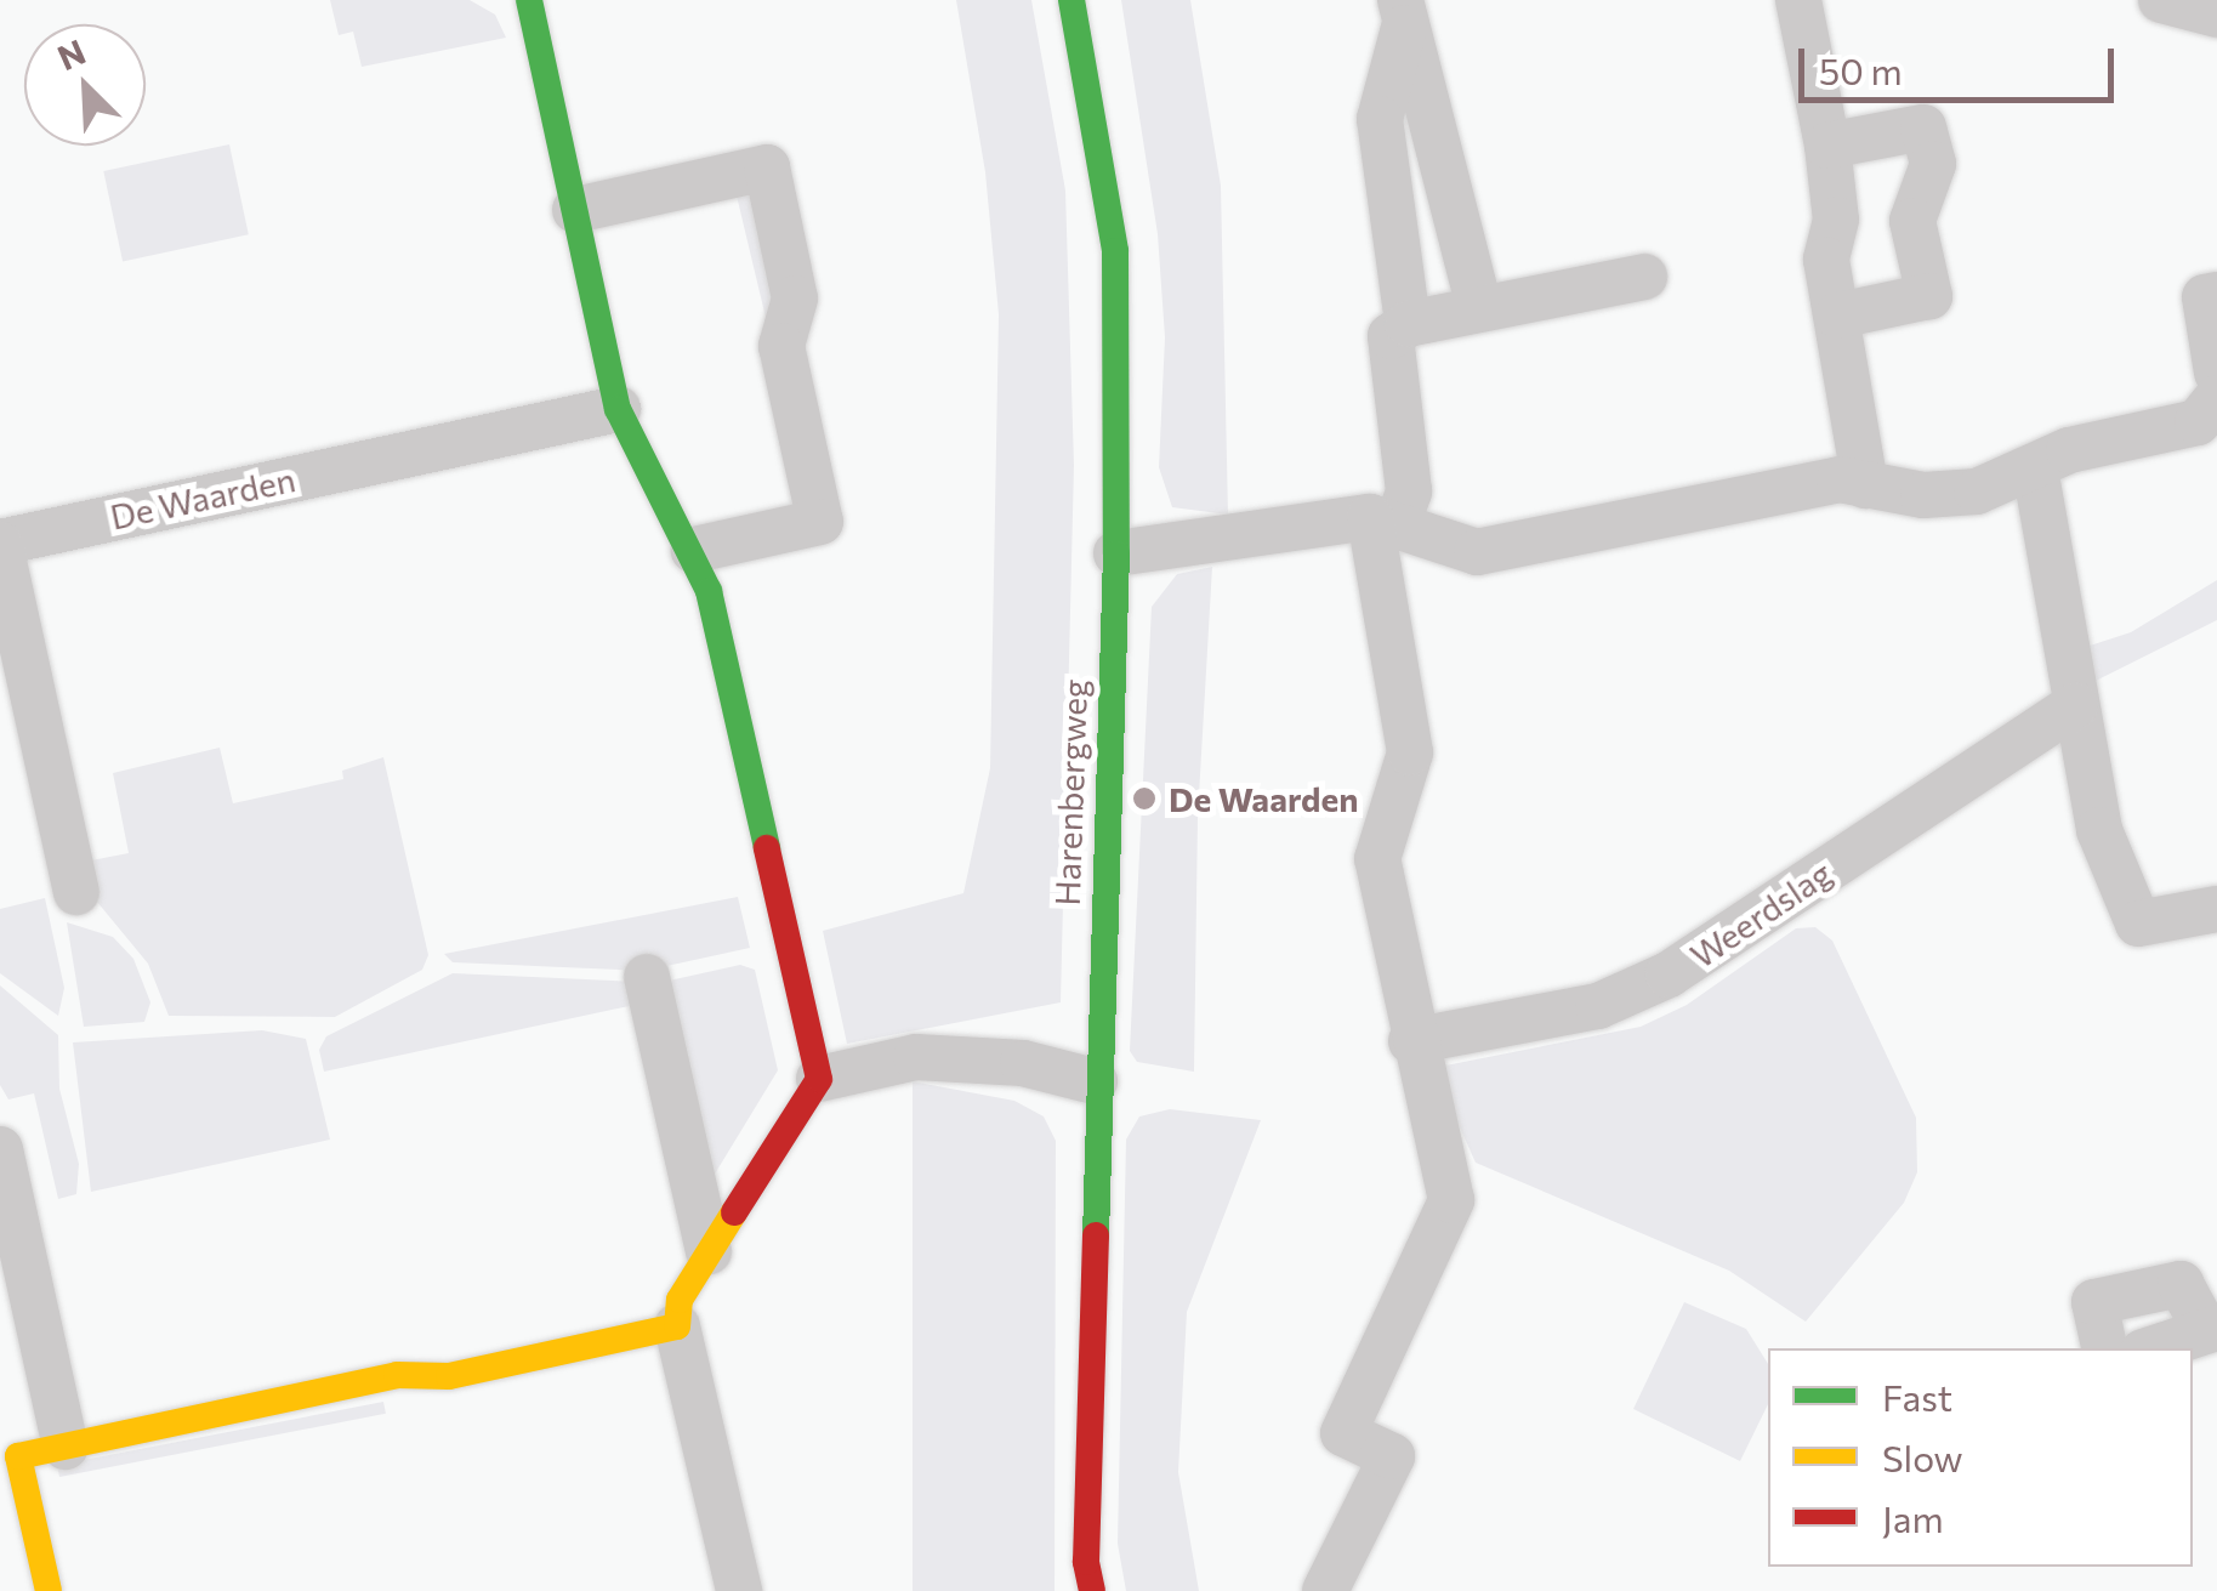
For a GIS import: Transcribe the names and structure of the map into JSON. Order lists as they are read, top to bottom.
{
  "streets": {
    "street": ["De Waarden", "Harenbergweg", "Weerdslag"]
  },
  "places": ["De Waarden"],
  "legend": ["Fast", "Slow", "Jam"],
  "scale_bar": "50 m",
  "north": "top left"
}
